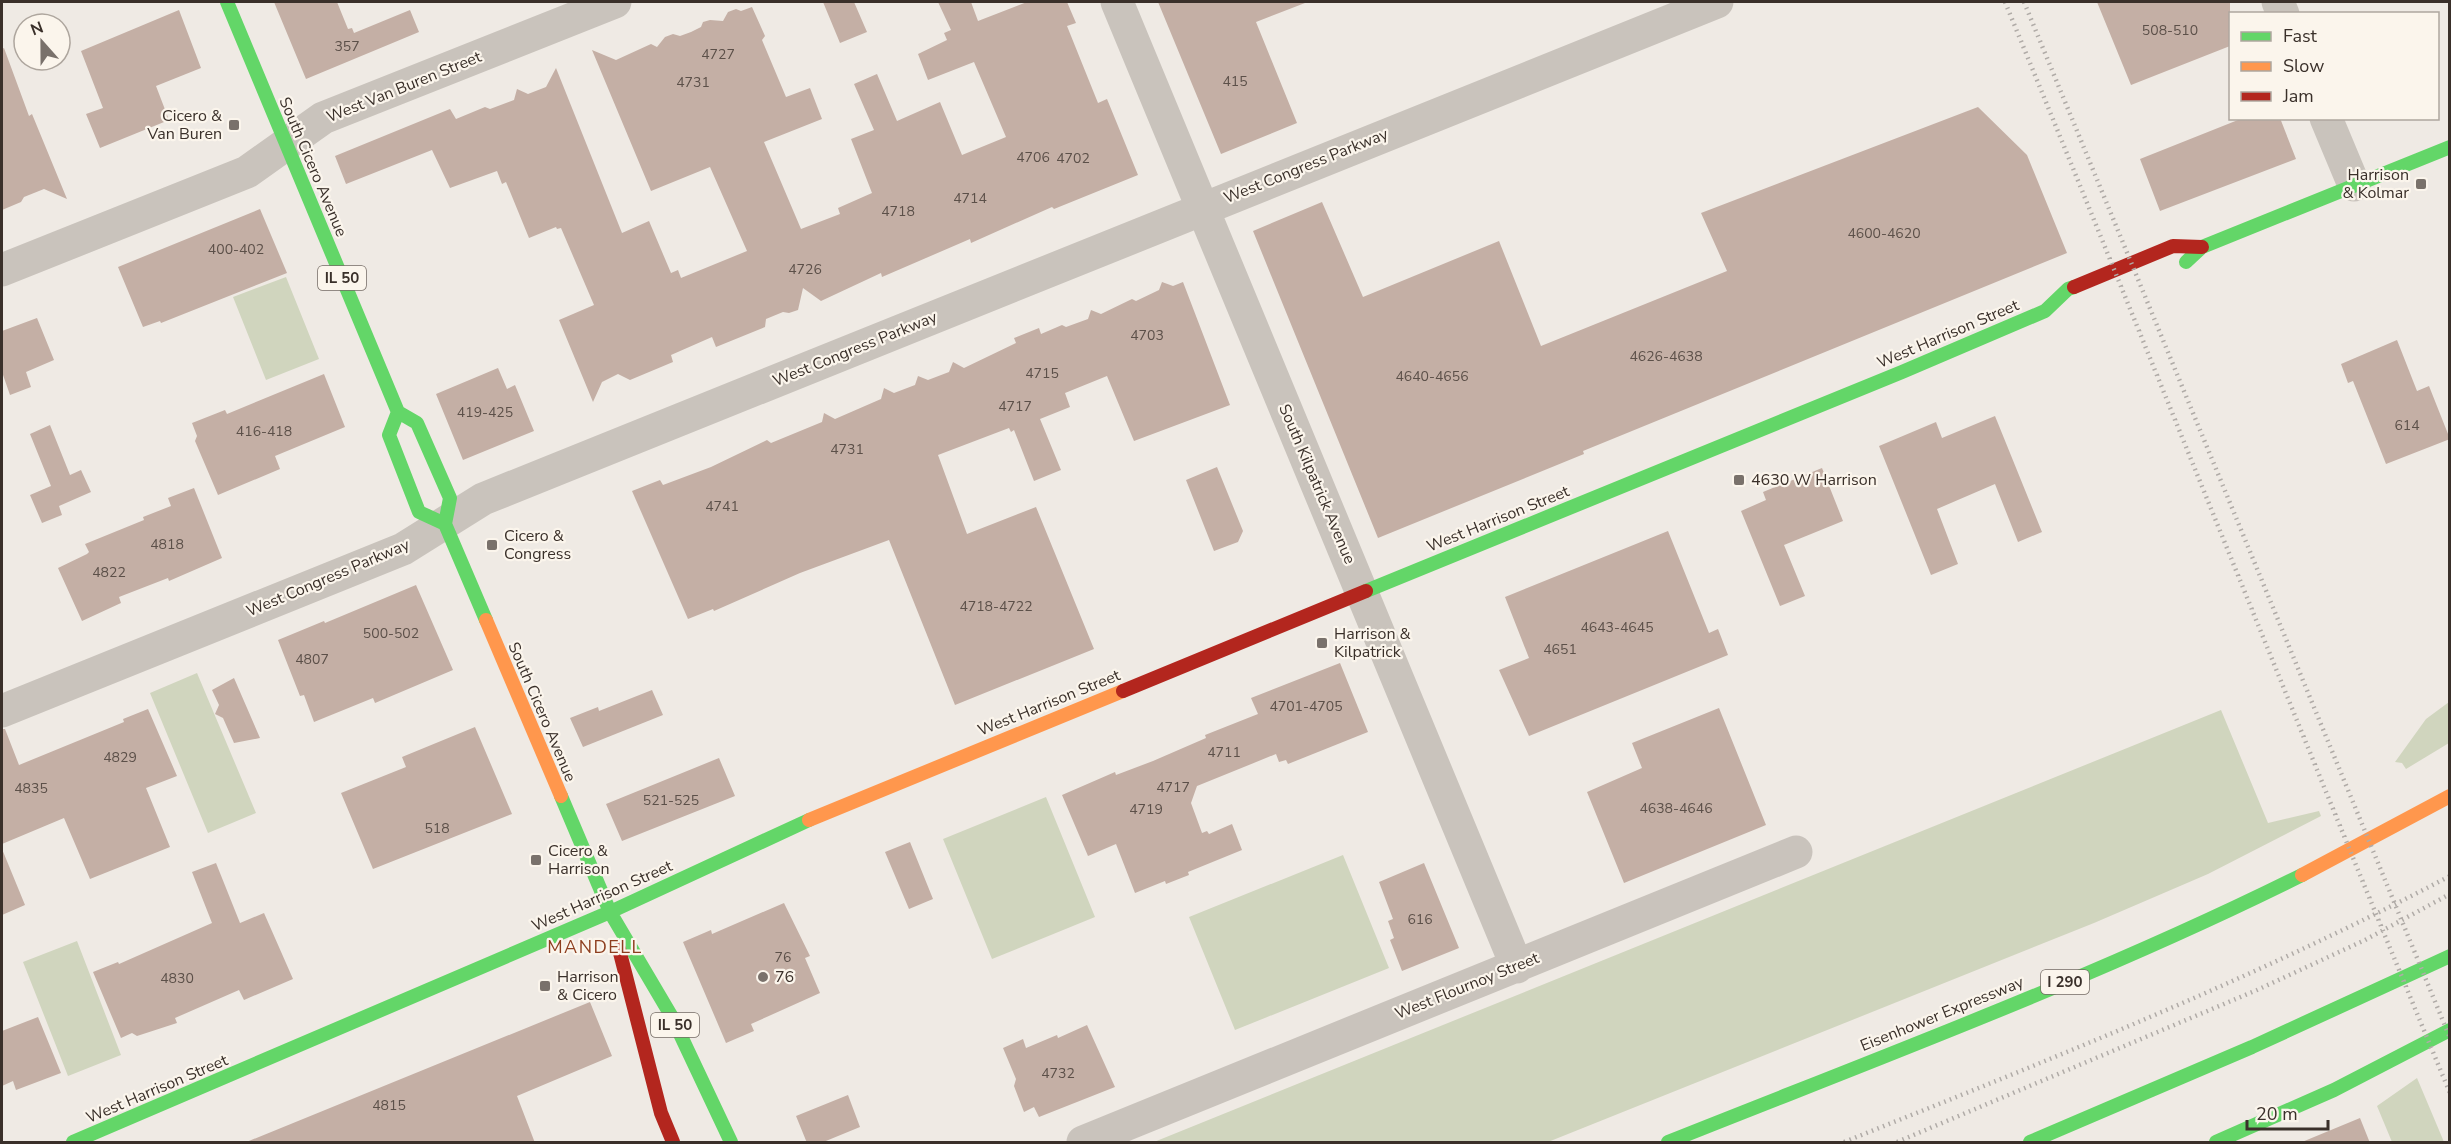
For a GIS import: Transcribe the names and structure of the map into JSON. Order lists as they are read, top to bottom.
{
  "streets": {
    "main road": [
      "South Cicero Avenue",
      "IL 50",
      "West Harrison Street",
      "I 290",
      "Eisenhower Expressway"
    ],
    "street": [
      "West Van Buren Street",
      "West Congress Parkway",
      "South Kilpatrick Avenue",
      "West Flournoy Street"
    ]
  },
  "crossings": [
    ["West Van Buren Street", "South Cicero Avenue"],
    ["West Congress Parkway", "South Cicero Avenue"],
    ["West Congress Parkway", "South Kilpatrick Avenue"],
    ["South Cicero Avenue", "West Harrison Street"],
    ["West Harrison Street", "South Kilpatrick Avenue"],
    ["South Kilpatrick Avenue", "West Flournoy Street"]
  ],
  "districts": ["MANDELL"],
  "places": {
    "transit": [
      "Cicero & Van Buren",
      "Harrison & Kolmar",
      "4630 W Harrison",
      "Cicero & Congress",
      "Harrison & Kilpatrick",
      "Cicero & Harrison",
      "Harrison & Cicero"
    ],
    "other": ["76"]
  },
  "house_numbers": [
    "508-510",
    "357",
    "4727",
    "415",
    "4731",
    "4706",
    "4702",
    "4714",
    "4718",
    "4600-4620",
    "400-402",
    "4726",
    "4703",
    "4626-4638",
    "4715",
    "4640-4656",
    "4717",
    "419-425",
    "614",
    "416-418",
    "4731",
    "4741",
    "4818",
    "4822",
    "4718-4722",
    "4643-4645",
    "500-502",
    "4651",
    "4807",
    "4701-4705",
    "4711",
    "4829",
    "4717",
    "4835",
    "521-525",
    "4638-4646",
    "4719",
    "518",
    "616",
    "76",
    "4830",
    "4732",
    "4815"
  ],
  "legend": ["Fast", "Slow", "Jam"],
  "scale_bar": "20 m",
  "north": "top"
}
